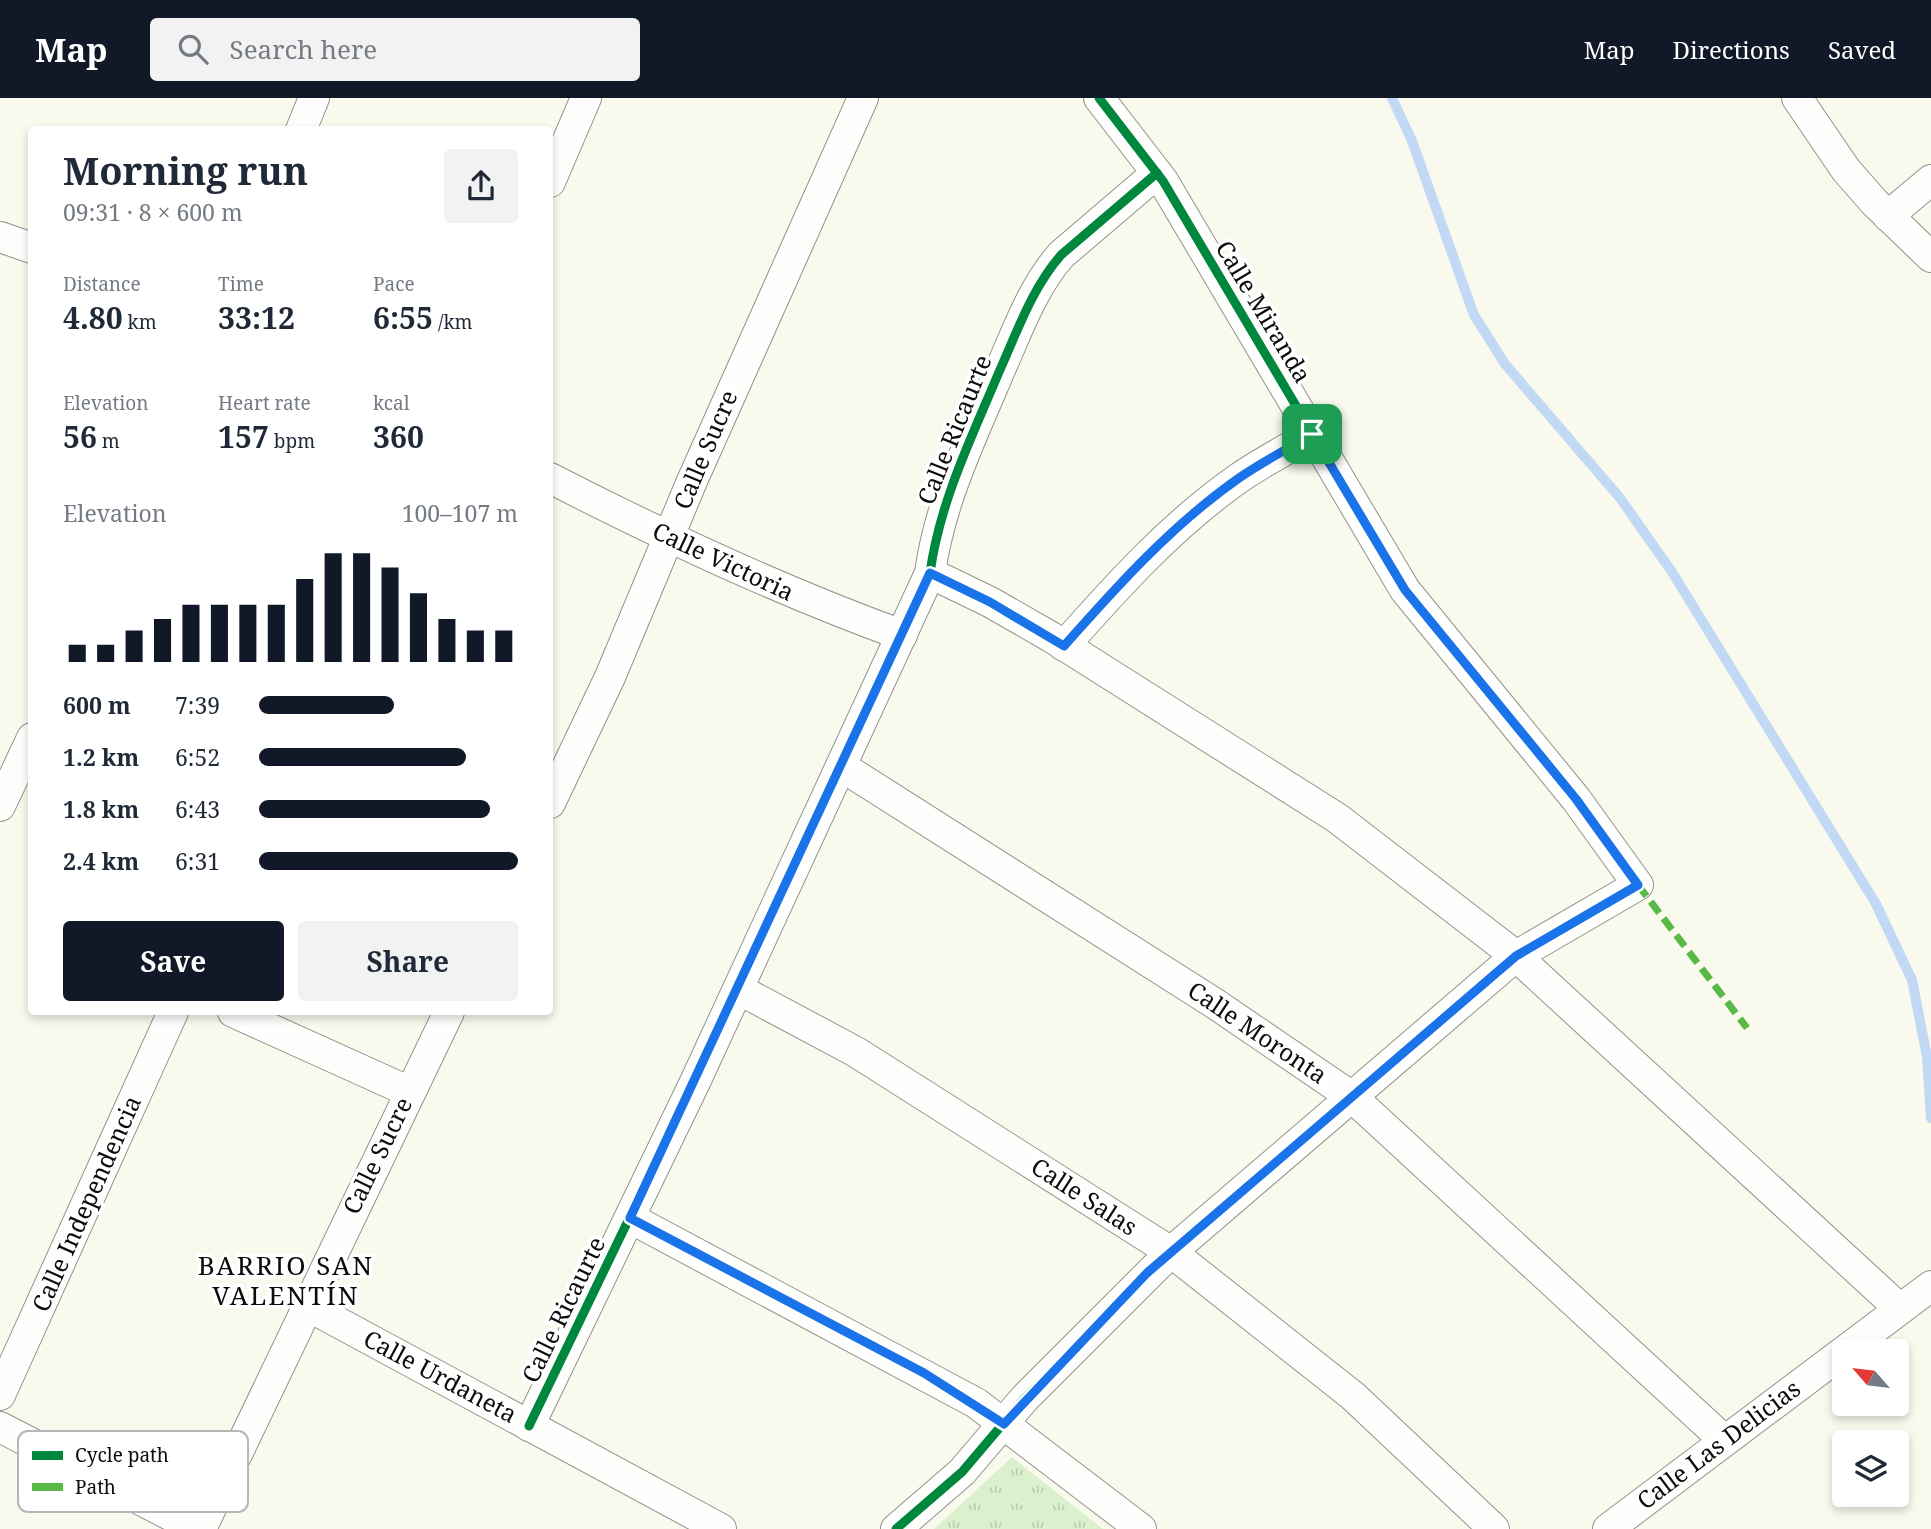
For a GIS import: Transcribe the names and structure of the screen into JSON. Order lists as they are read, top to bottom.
{
  "streets": {
    "street": [
      "Calle Miranda",
      "Calle Ricaurte",
      "Calle Sucre",
      "Calle Victoria",
      "Calle Moronta",
      "Calle Salas",
      "Calle Independencia",
      "Calle Urdaneta",
      "Calle Las Delicias"
    ]
  },
  "crossings": [
    ["Calle Miranda", "Calle Ricaurte"],
    ["Calle Ricaurte", "Calle Victoria"],
    ["Calle Ricaurte", "Calle Moronta"],
    ["Calle Ricaurte", "Calle Salas"],
    ["Calle Ricaurte", "Calle Urdaneta"],
    ["Calle Sucre", "Calle Victoria"],
    ["Calle Sucre", "Calle Urdaneta"],
    ["Calle Moronta", "Calle Las Delicias"]
  ],
  "districts": ["BARRIO SAN VALENTÍN"],
  "legend": ["Cycle path", "Path"],
  "north": "top left",
  "page": {
    "header": "Map",
    "search": "Search here",
    "nav": ["Map", "Directions", "Saved"],
    "heading": ["Morning run", "09:31 · 8 × 600 m"],
    "stats": [
      ["Distance", "4.80 km"],
      ["Time", "33:12"],
      ["Pace", "6:55 /km"],
      ["Elevation", "56 m"],
      ["Heart rate", "157 bpm"],
      ["kcal", "360"]
    ],
    "chart": ["Elevation", "100–107 m"],
    "list": [
      {
        "name": "600 m",
        "note": "7:39"
      },
      {
        "name": "1.2 km",
        "note": "6:52"
      },
      {
        "name": "1.8 km",
        "note": "6:43"
      },
      {
        "name": "2.4 km",
        "note": "6:31"
      }
    ],
    "buttons": ["Save", "Share"]
  }
}
